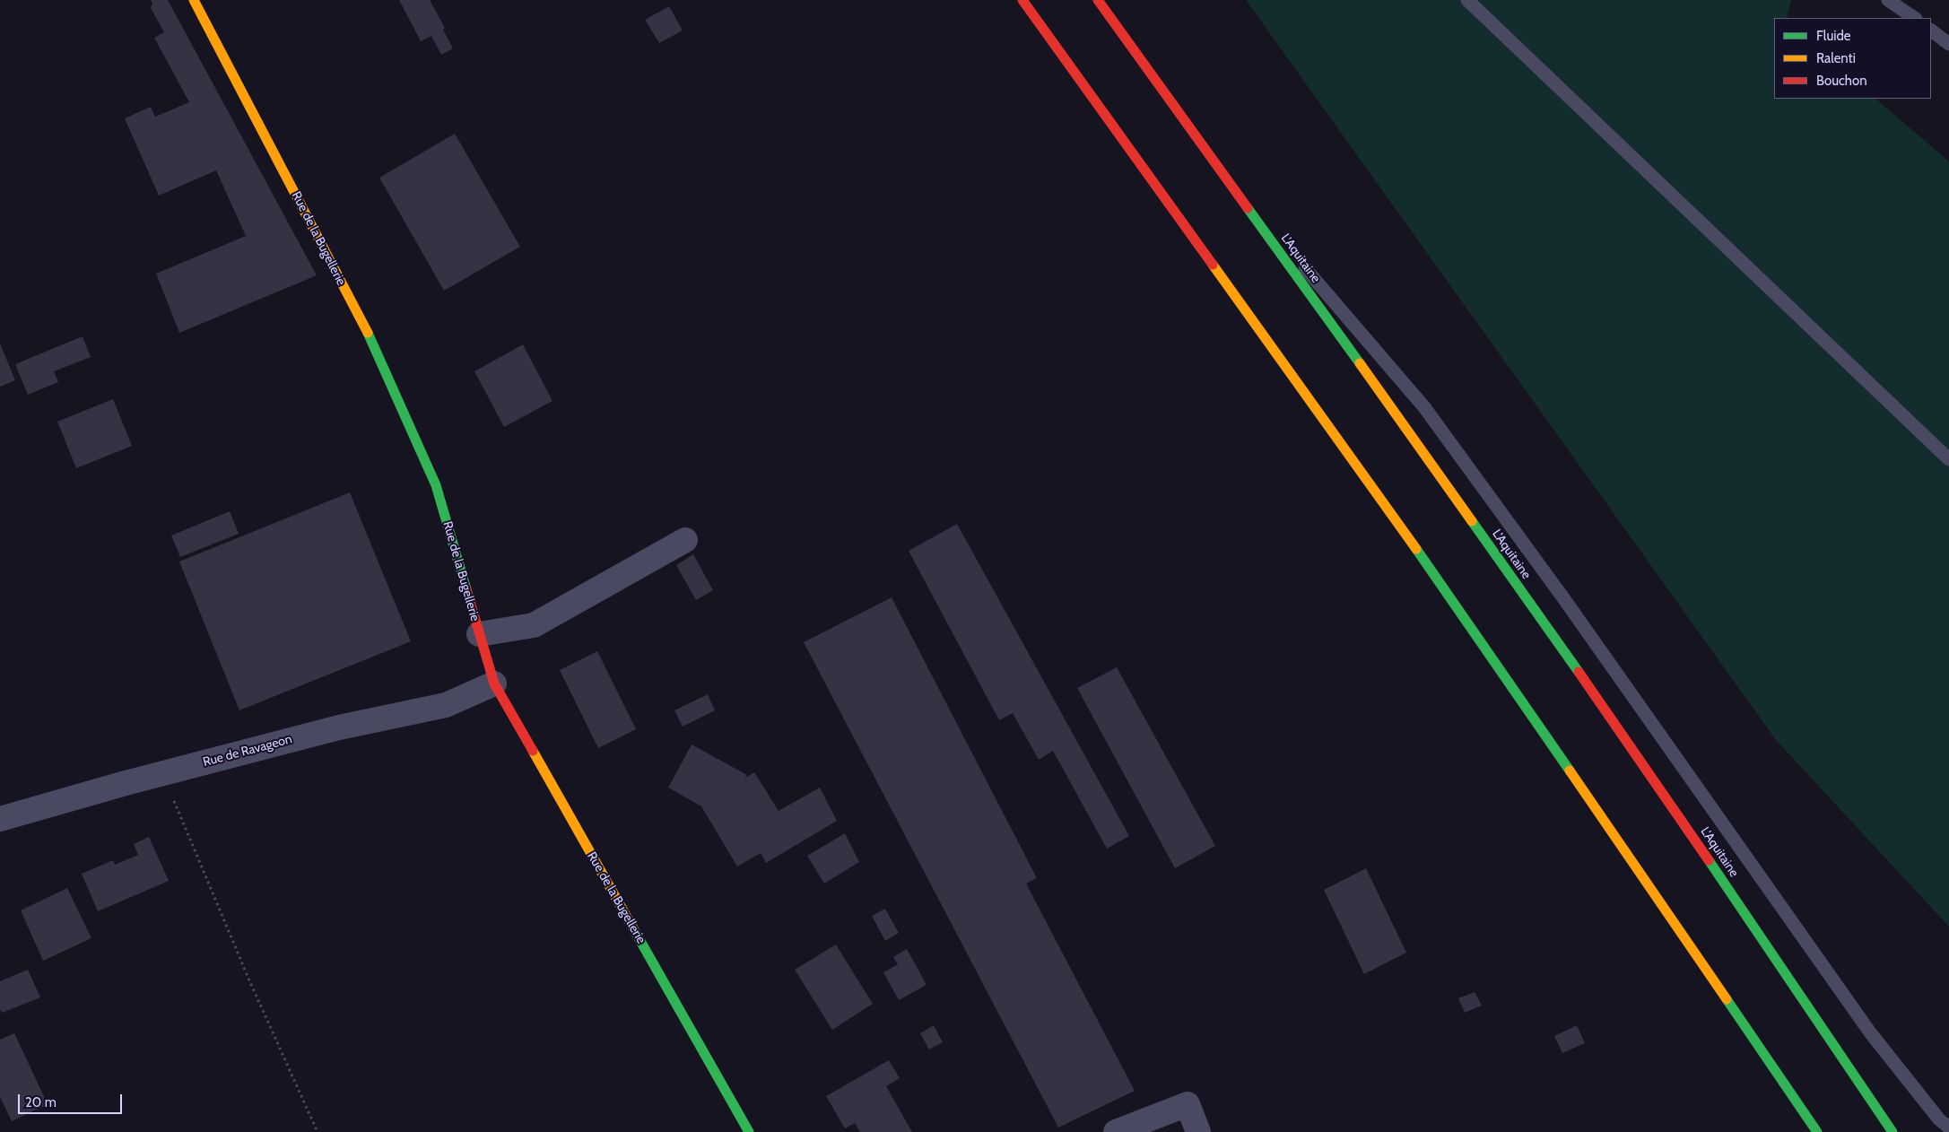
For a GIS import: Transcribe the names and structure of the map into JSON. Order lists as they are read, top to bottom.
{
  "streets": {
    "main road": ["Rue de la Bugellerie", "L'Aquitaine"],
    "street": ["Rue de Ravageon"]
  },
  "crossings": [
    ["Rue de la Bugellerie", "Rue de Ravageon"]
  ],
  "legend": ["Fluide", "Ralenti", "Bouchon"],
  "scale_bar": "20 m"
}
